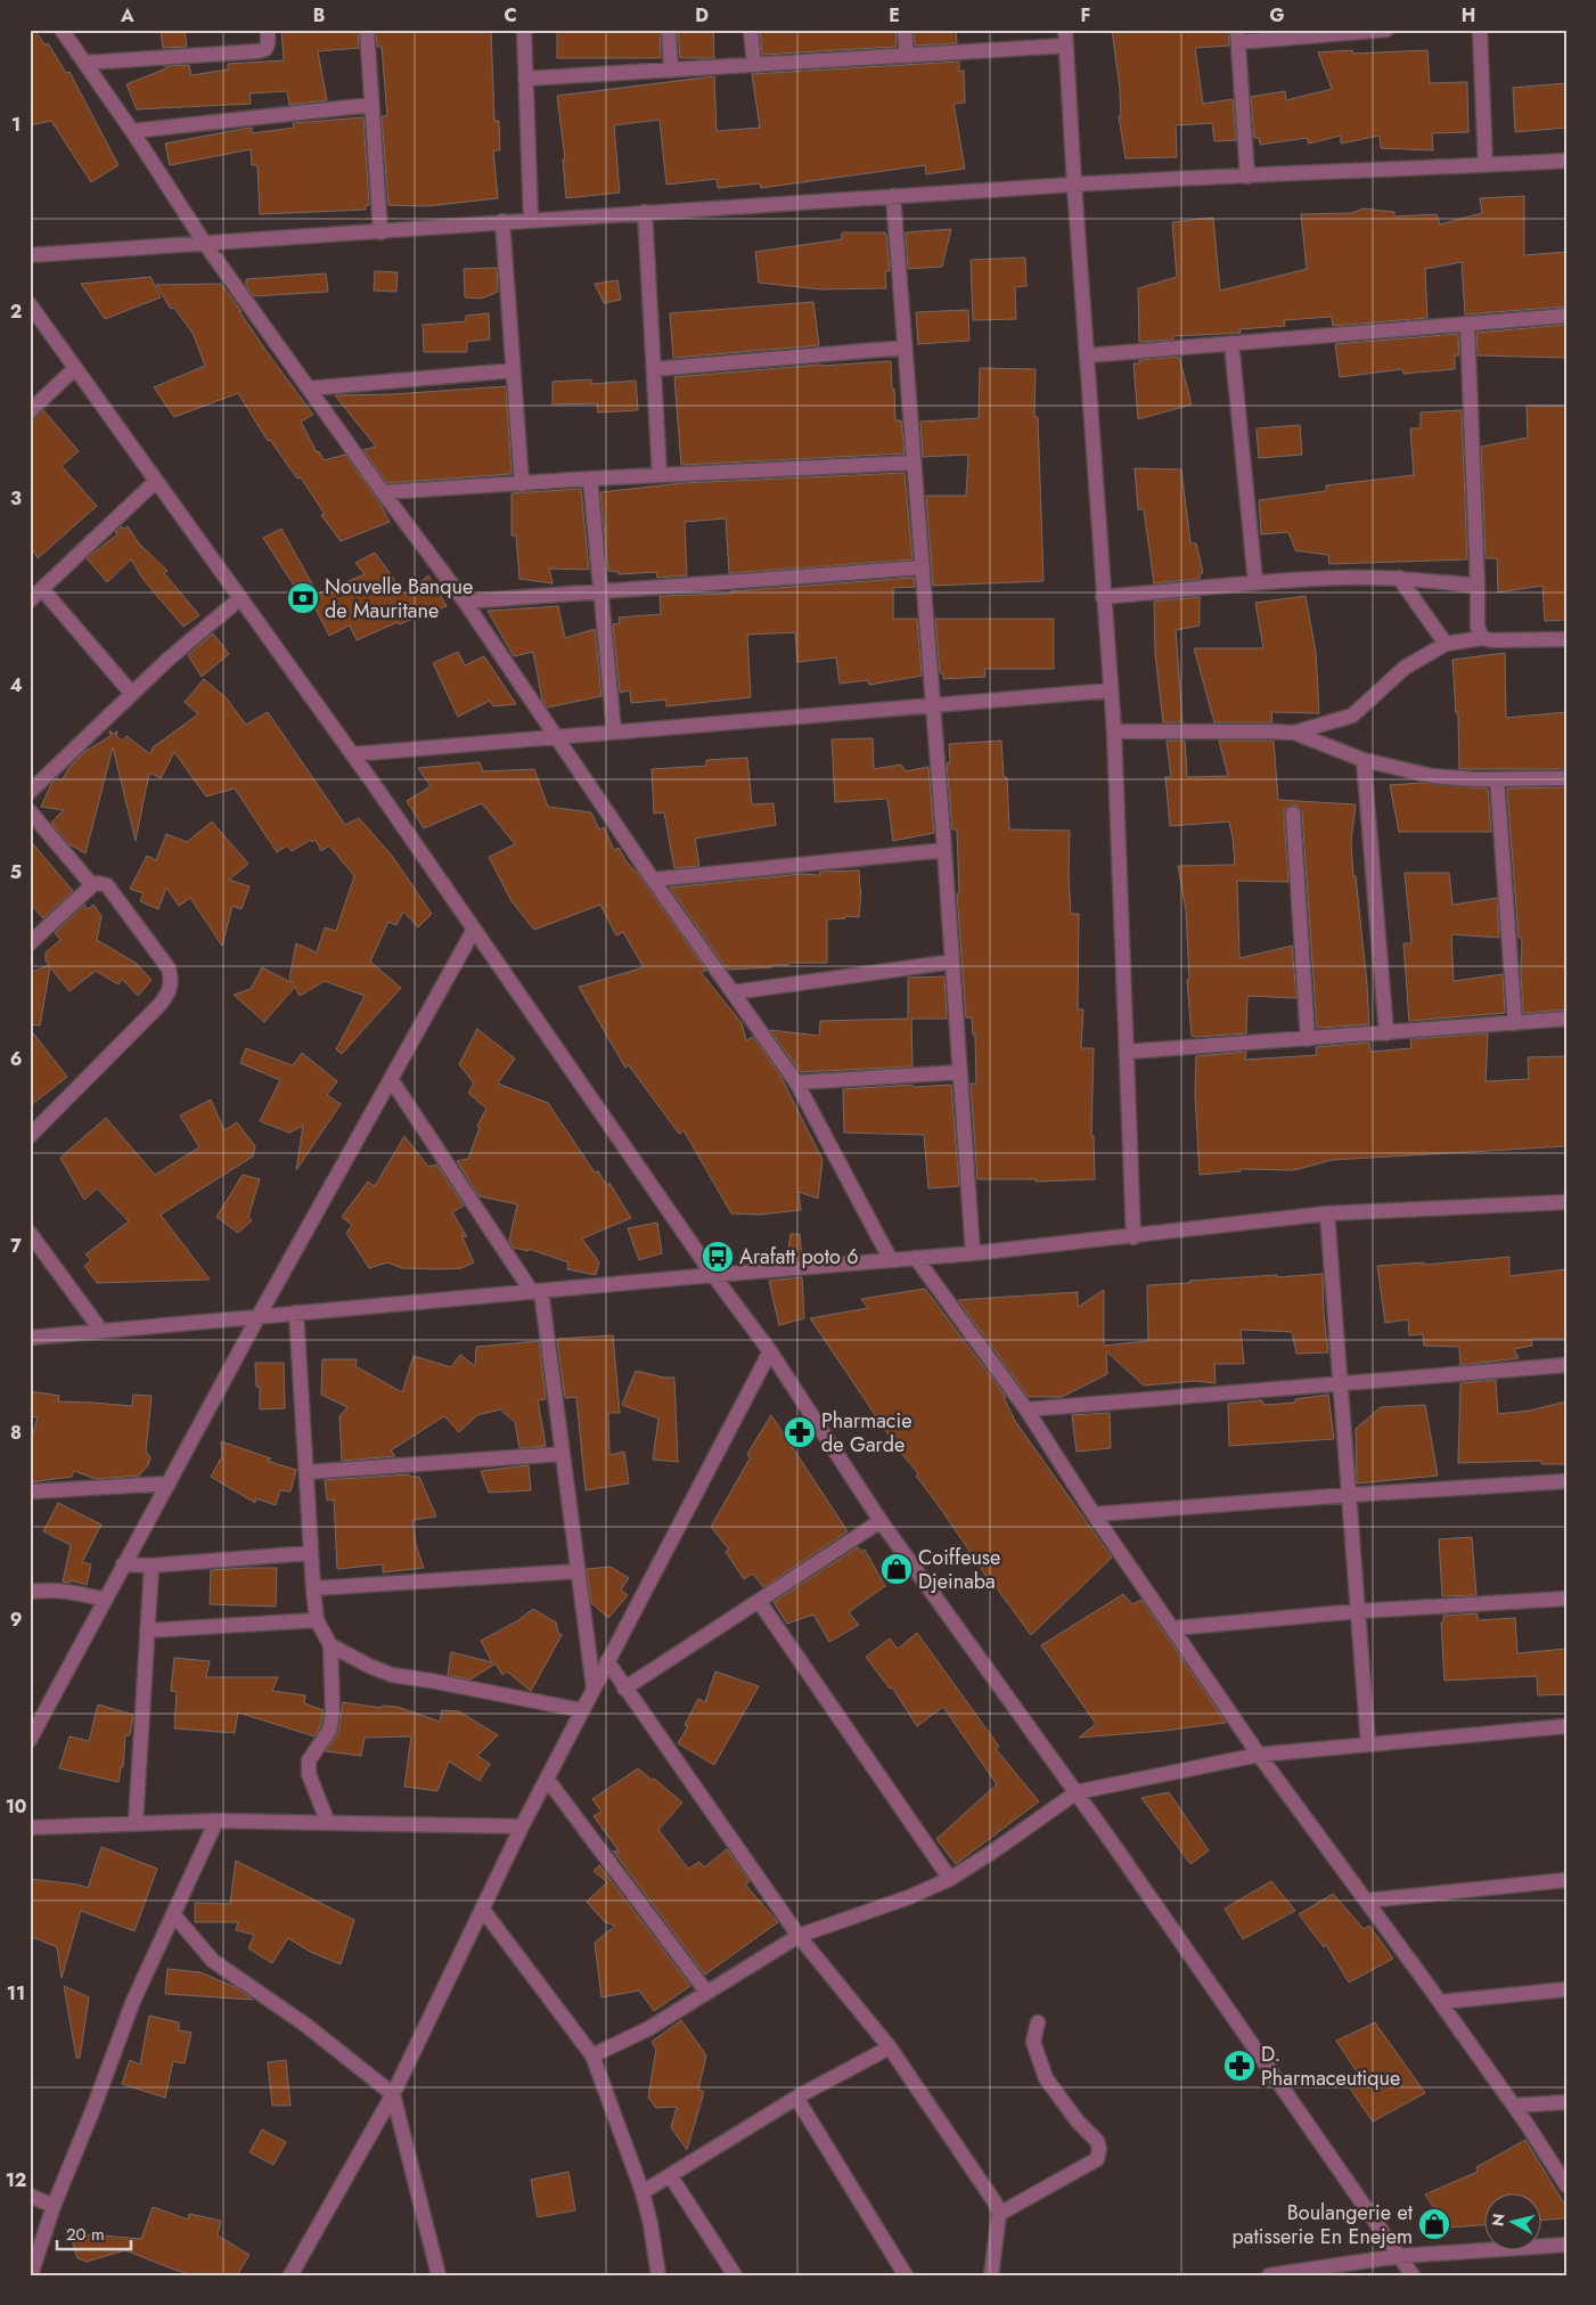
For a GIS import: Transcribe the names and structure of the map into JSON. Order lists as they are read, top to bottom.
{
  "places": {
    "bank": ["Nouvelle Banque de Mauritane"],
    "bus stop": ["Arafatt poto 6"],
    "pharmacy": ["Pharmacie de Garde", "D. Pharmaceutique"],
    "shop": ["Coiffeuse Djeinaba", "Boulangerie et patisserie En Enejem"]
  },
  "scale_bar": "20 m",
  "north": "left",
  "grid": {
    "columns": [
      "A",
      "B",
      "C",
      "D",
      "E",
      "F",
      "G",
      "H"
    ],
    "rows": [
      "1",
      "2",
      "3",
      "4",
      "5",
      "6",
      "7",
      "8",
      "9",
      "10",
      "11",
      "12"
    ]
  }
}
